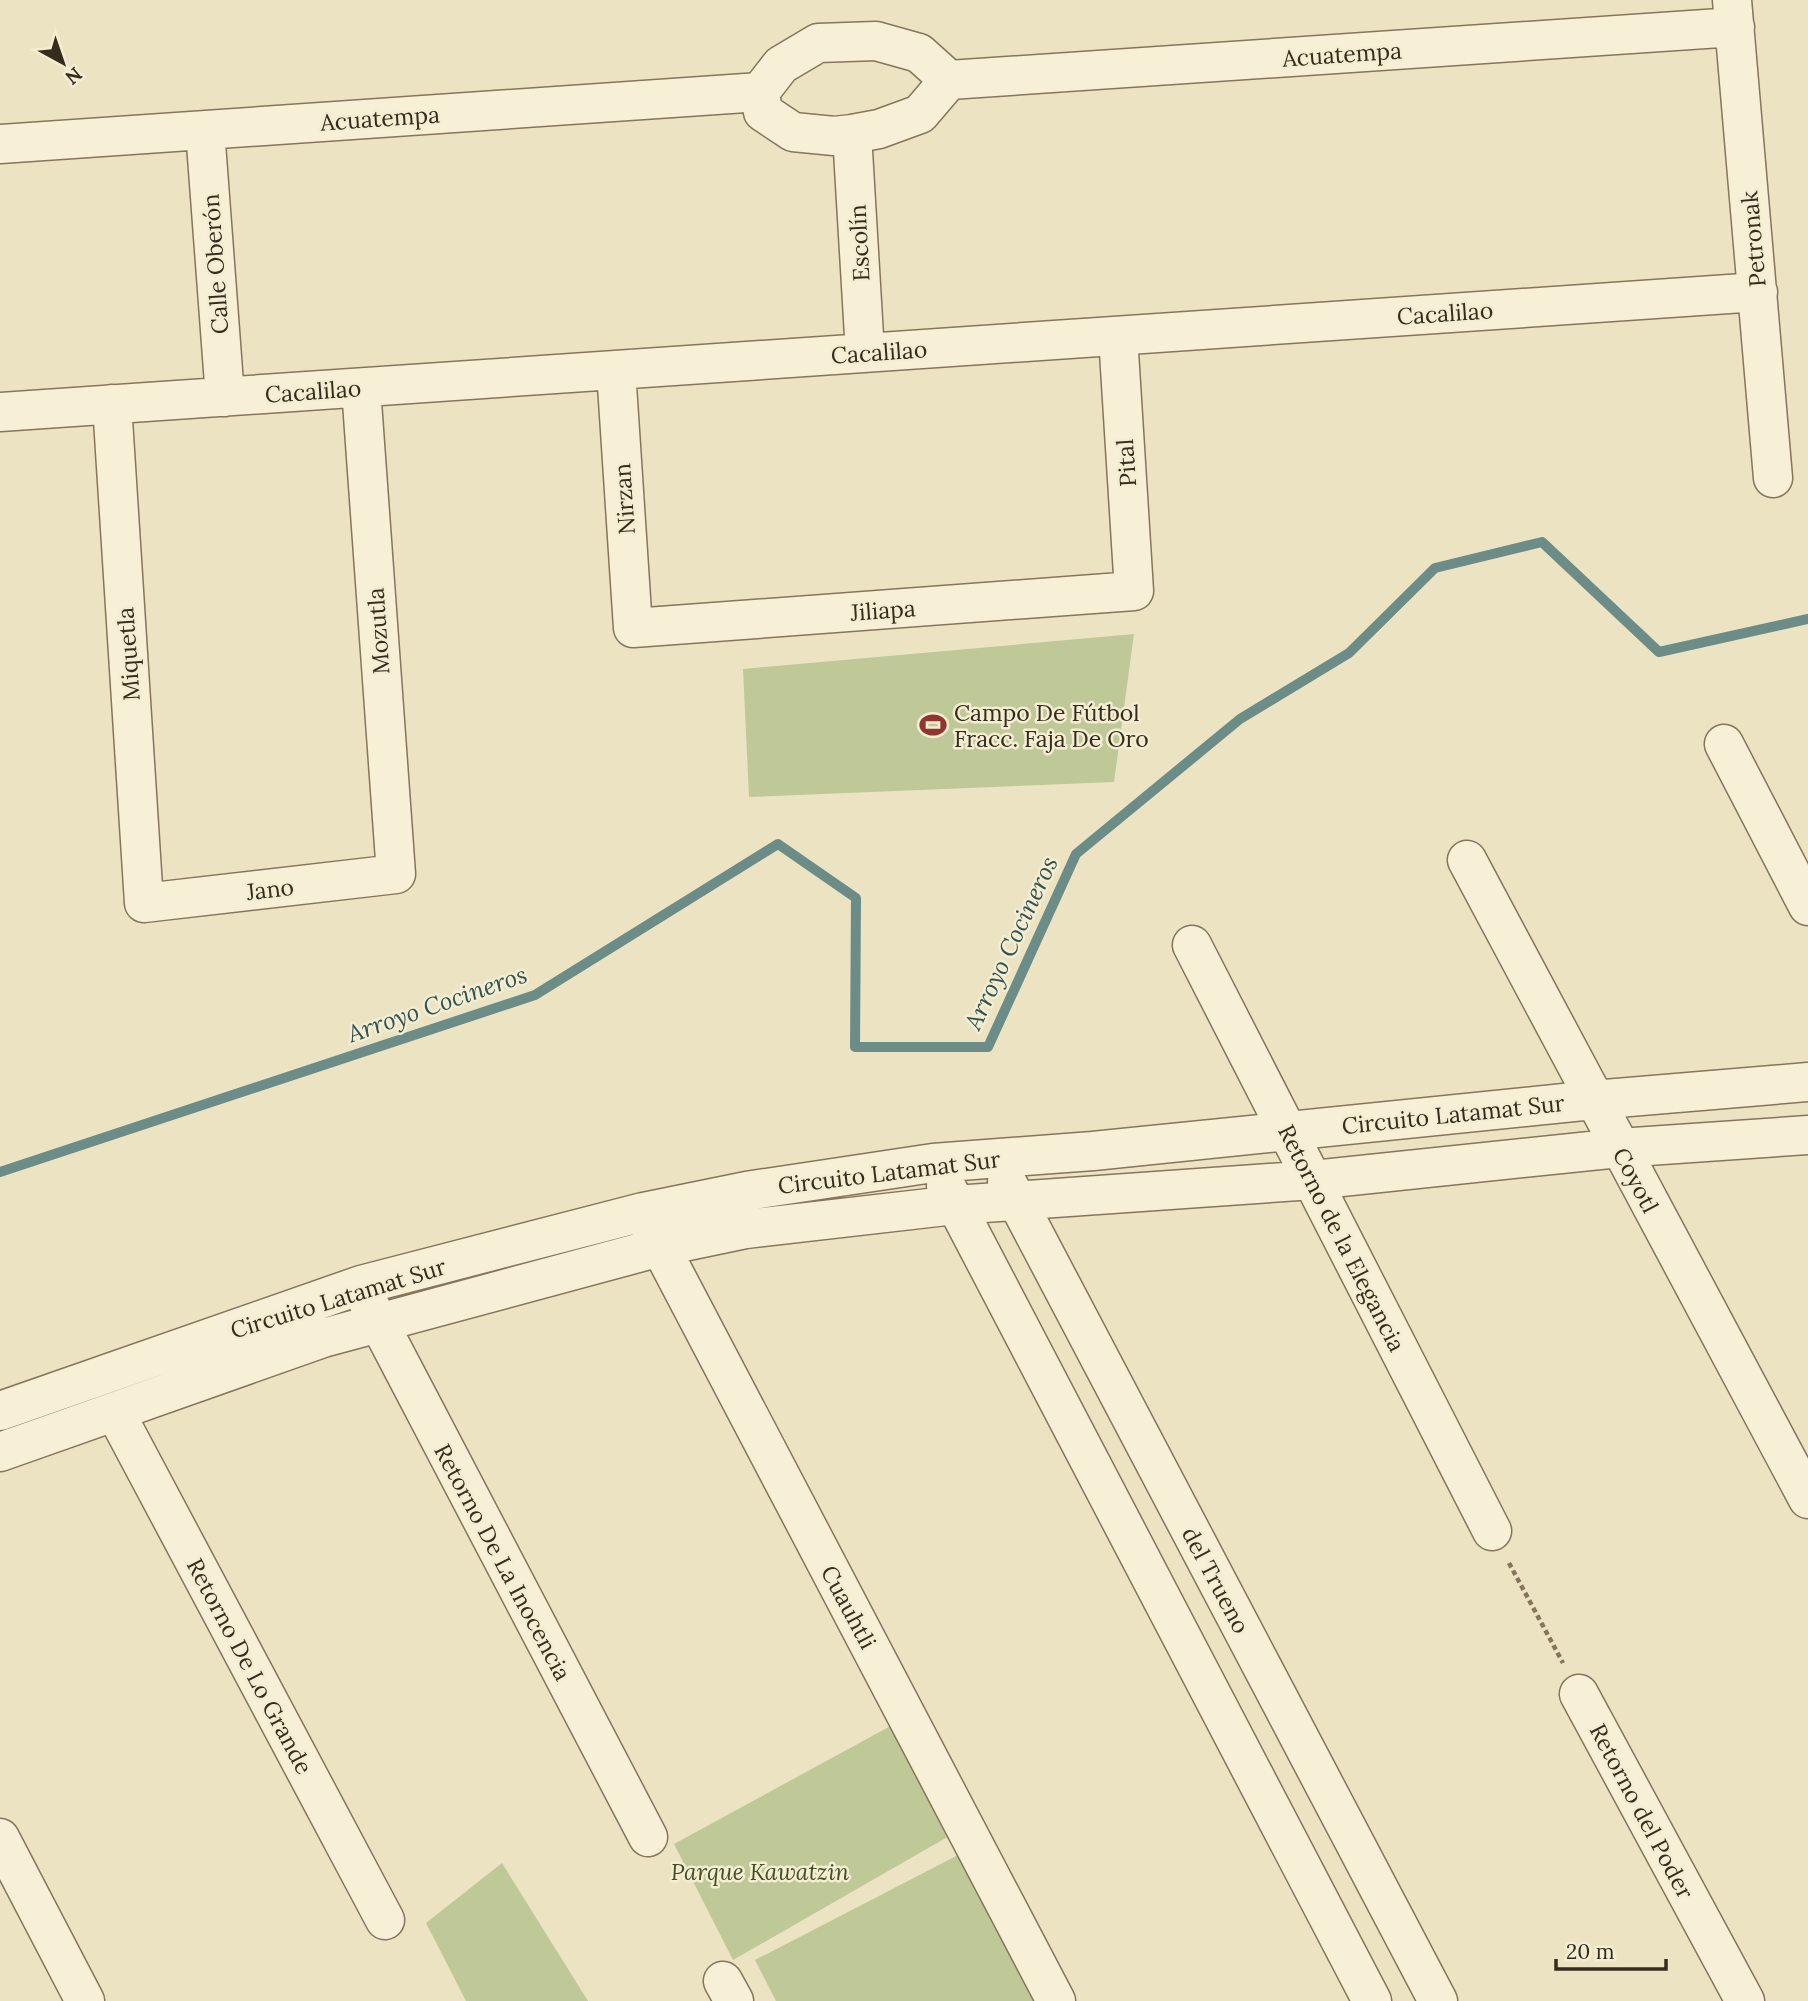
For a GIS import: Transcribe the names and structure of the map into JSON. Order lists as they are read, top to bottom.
{
  "streets": {
    "street": [
      "Acuatempa",
      "Petronak",
      "Escolín",
      "Calle Oberón",
      "Cacalilao",
      "Pital",
      "Nirzan",
      "Jiliapa",
      "Mozutla",
      "Miquetla",
      "Jano",
      "Circuito Latamat Sur",
      "Coyotl",
      "Retorno de la Elegancia",
      "Retorno De La Inocencia",
      "del Trueno",
      "Cuauhtli",
      "Retorno De Lo Grande",
      "Retorno del Poder"
    ]
  },
  "crossings": [
    ["Acuatempa", "Petronak"],
    ["Acuatempa", "Calle Oberón"],
    ["Petronak", "Cacalilao"],
    ["Escolín", "Cacalilao"],
    ["Calle Oberón", "Cacalilao"],
    ["Cacalilao", "Pital"],
    ["Cacalilao", "Nirzan"],
    ["Cacalilao", "Mozutla"],
    ["Cacalilao", "Miquetla"],
    ["Pital", "Jiliapa"],
    ["Nirzan", "Jiliapa"],
    ["Mozutla", "Jano"],
    ["Miquetla", "Jano"],
    ["Circuito Latamat Sur", "Coyotl"],
    ["Circuito Latamat Sur", "Retorno de la Elegancia"],
    ["Circuito Latamat Sur", "Retorno De La Inocencia"],
    ["Circuito Latamat Sur", "del Trueno"],
    ["Circuito Latamat Sur", "Cuauhtli"],
    ["Circuito Latamat Sur", "Retorno De Lo Grande"]
  ],
  "water": ["Arroyo Cocineros"],
  "parks": ["Parque Kawatzin"],
  "places": {
    "sports": ["Campo De Fútbol Fracc. Faja De Oro"]
  },
  "scale_bar": "20 m",
  "north": "bottom right"
}
